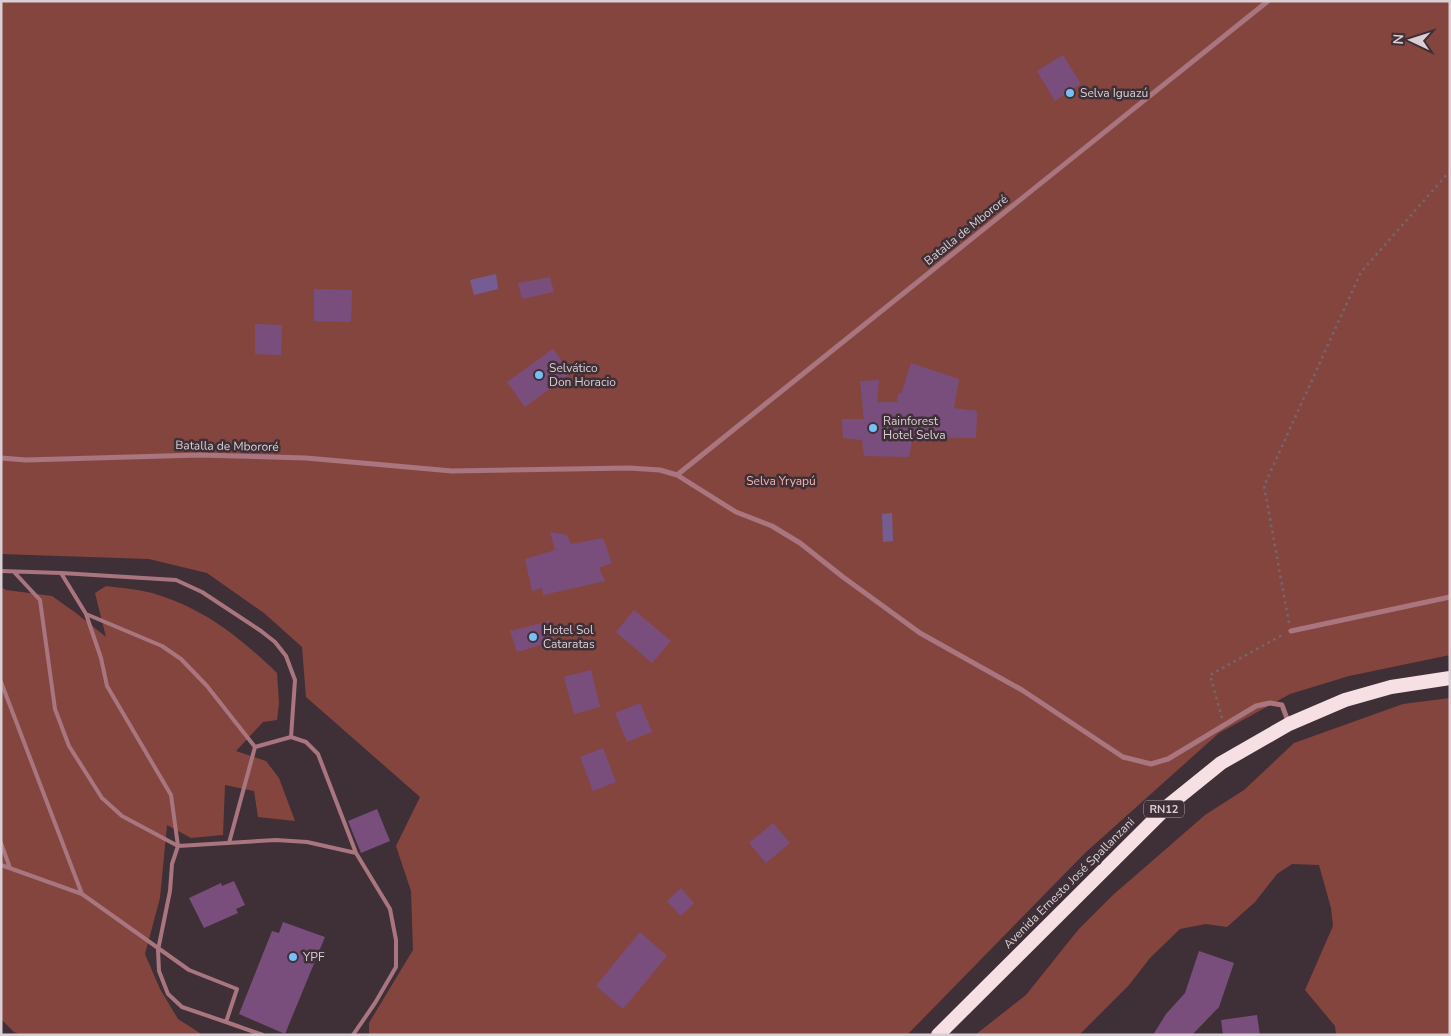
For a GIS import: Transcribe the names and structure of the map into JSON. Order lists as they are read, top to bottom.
{
  "streets": {
    "highway": ["RN12", "Avenida Ernesto José Spallanzani"],
    "street": ["Batalla de Mbororé"]
  },
  "crossings": [
    ["Batalla de Mbororé", "Avenida Ernesto José Spallanzani"]
  ],
  "parks": ["Selva Yryapú"],
  "places": [
    "Selva Iguazú",
    "Selvático Don Horacio",
    "Rainforest Hotel Selva",
    "Hotel Sol Cataratas",
    "YPF"
  ],
  "north": "left"
}
